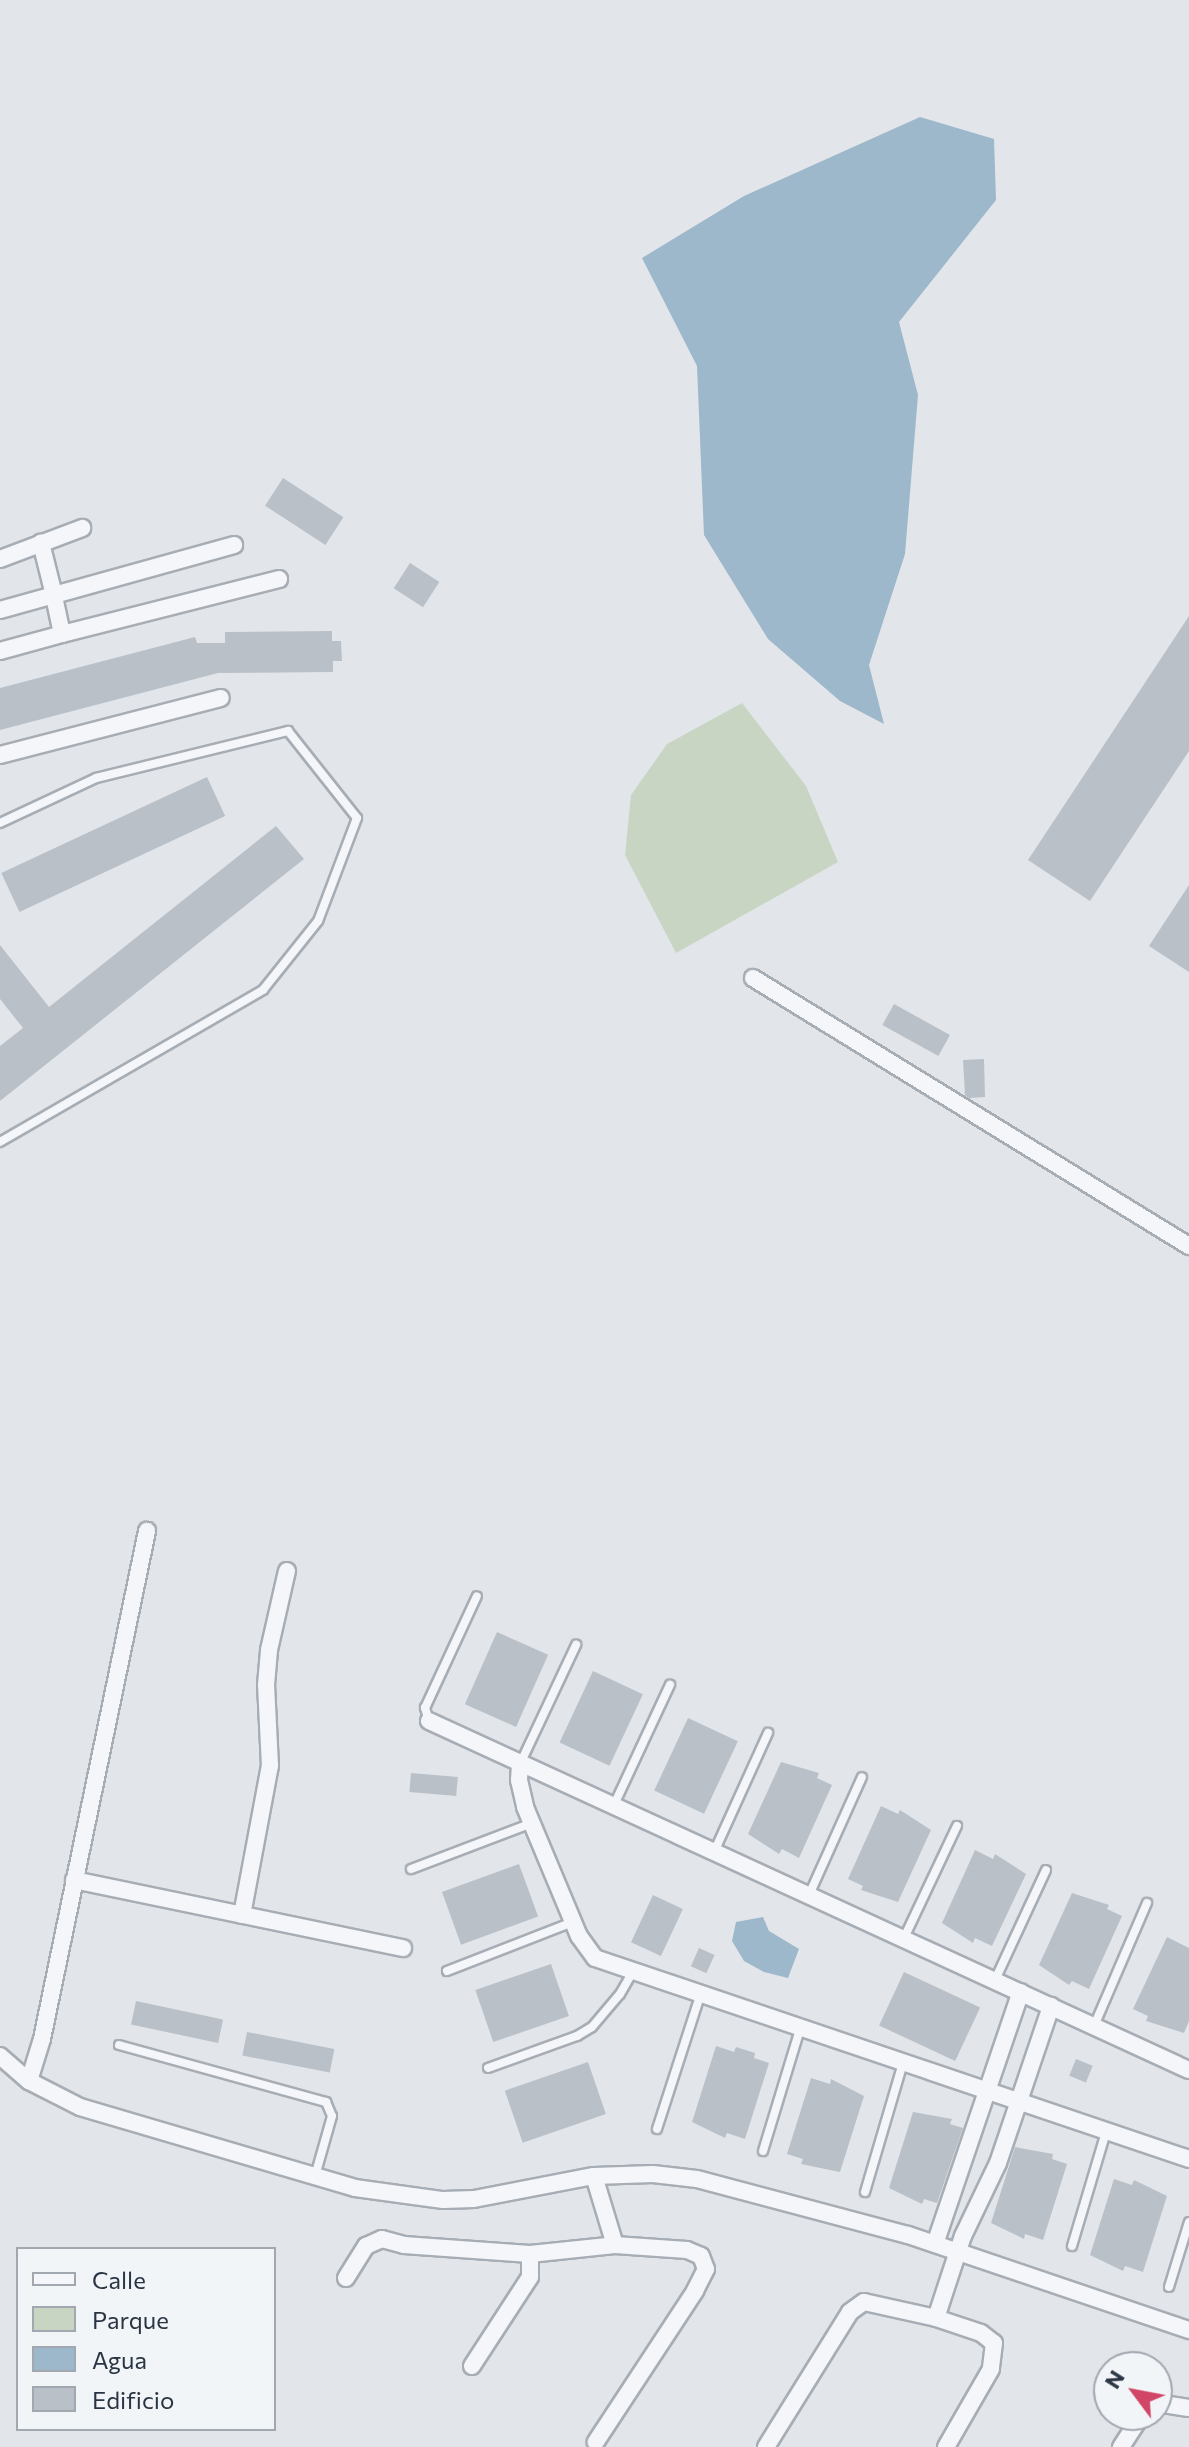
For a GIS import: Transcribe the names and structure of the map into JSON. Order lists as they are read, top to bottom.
{
  "legend": [
    "Calle",
    "Parque",
    "Agua",
    "Edificio"
  ],
  "north": "top left"
}
